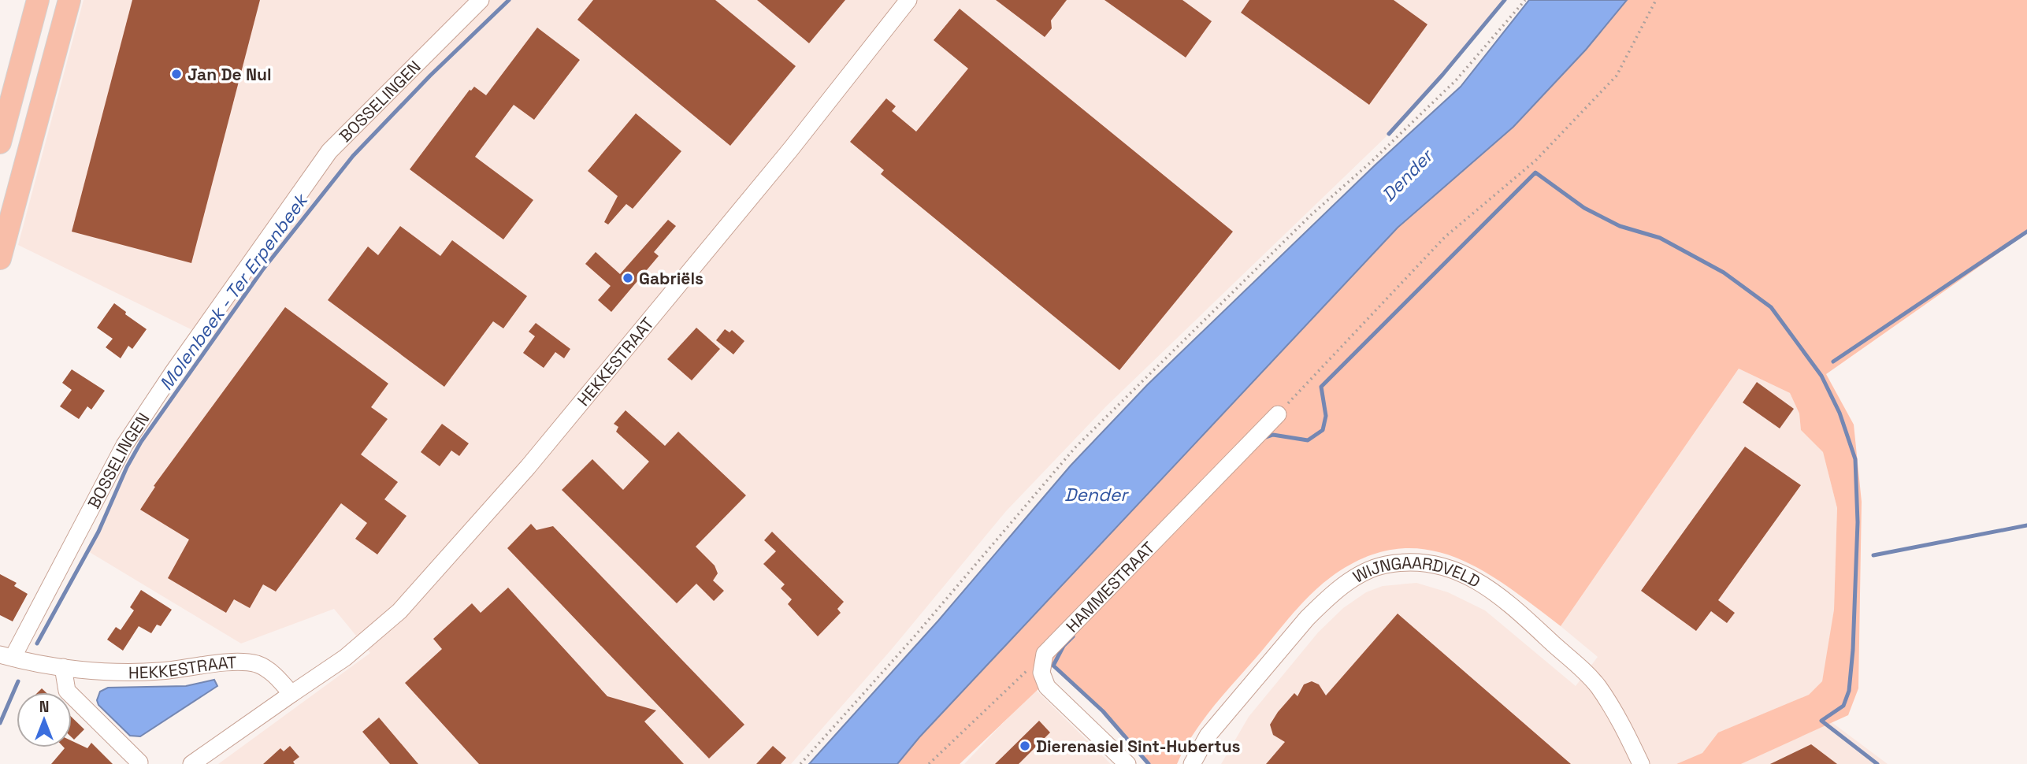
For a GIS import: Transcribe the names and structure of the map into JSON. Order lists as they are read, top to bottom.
{
  "streets": {
    "street": [
      "BOSSELINGEN",
      "HEKKESTRAAT",
      "HAMMESTRAAT",
      "WIJNGAARDVELD"
    ]
  },
  "crossings": [
    ["BOSSELINGEN", "HEKKESTRAAT"]
  ],
  "water": ["Dender", "Molenbeek - Ter Erpenbeek"],
  "places": ["Jan De Nul", "Gabriëls", "Dierenasiel Sint-Hubertus"],
  "north": "top"
}
